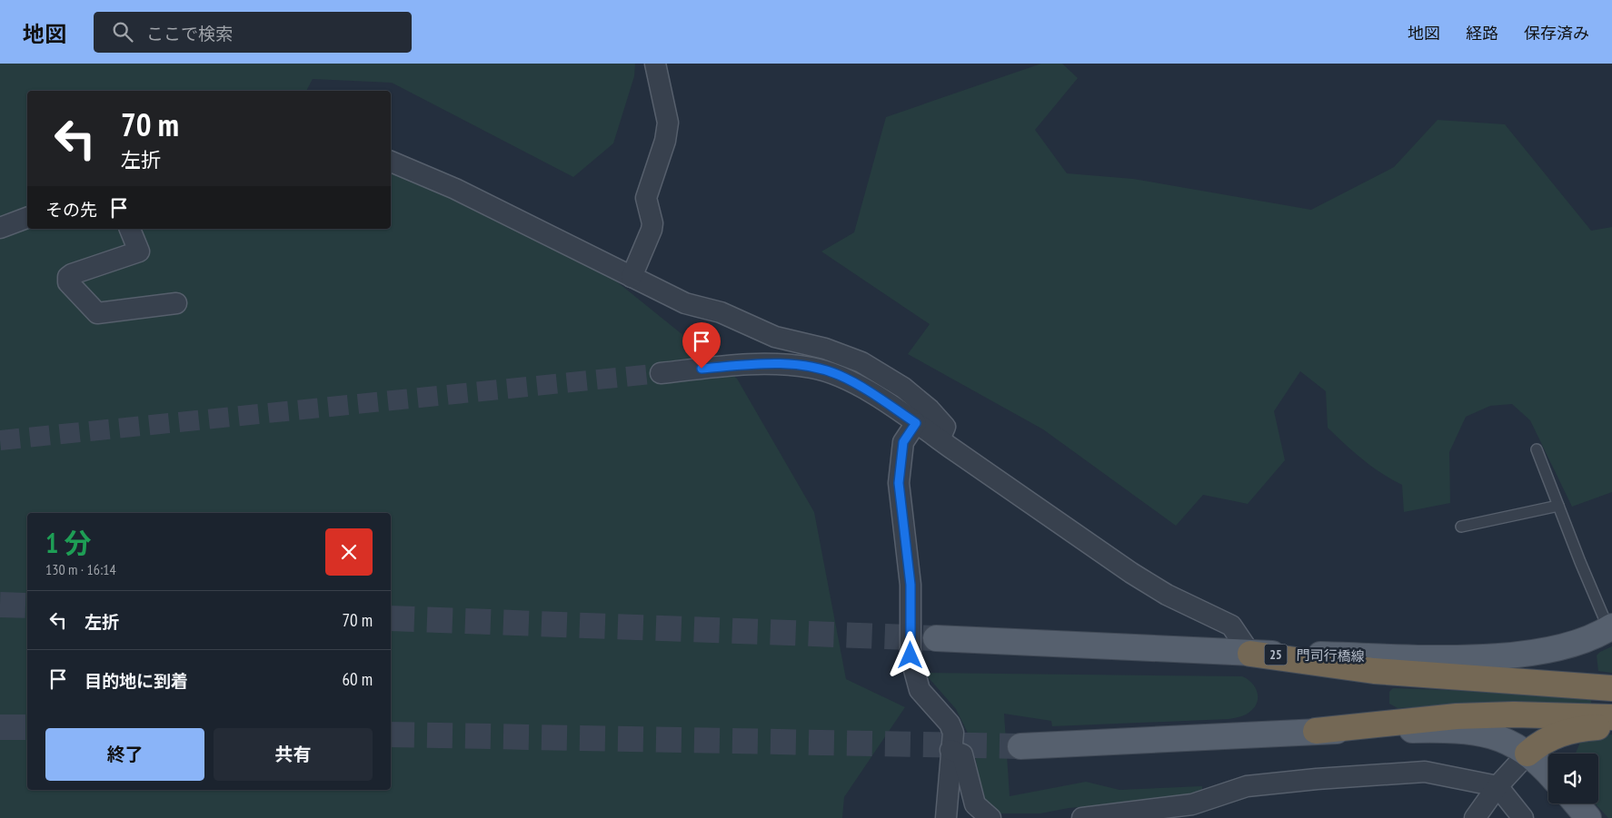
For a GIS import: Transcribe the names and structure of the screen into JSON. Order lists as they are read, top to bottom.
{
  "streets": {
    "main road": ["25", "門司行橋線"]
  },
  "page": {
    "header": "地図",
    "search": "ここで検索",
    "nav": ["地図", "経路", "保存済み"],
    "turn": ["70 m", "左折"],
    "then": "その先",
    "heading": ["1 分", "130 m · 16:14"],
    "list": [
      {
        "name": "左折",
        "value": "70 m"
      },
      {
        "name": "目的地に到着",
        "value": "60 m"
      }
    ],
    "buttons": ["終了", "共有"]
  }
}
